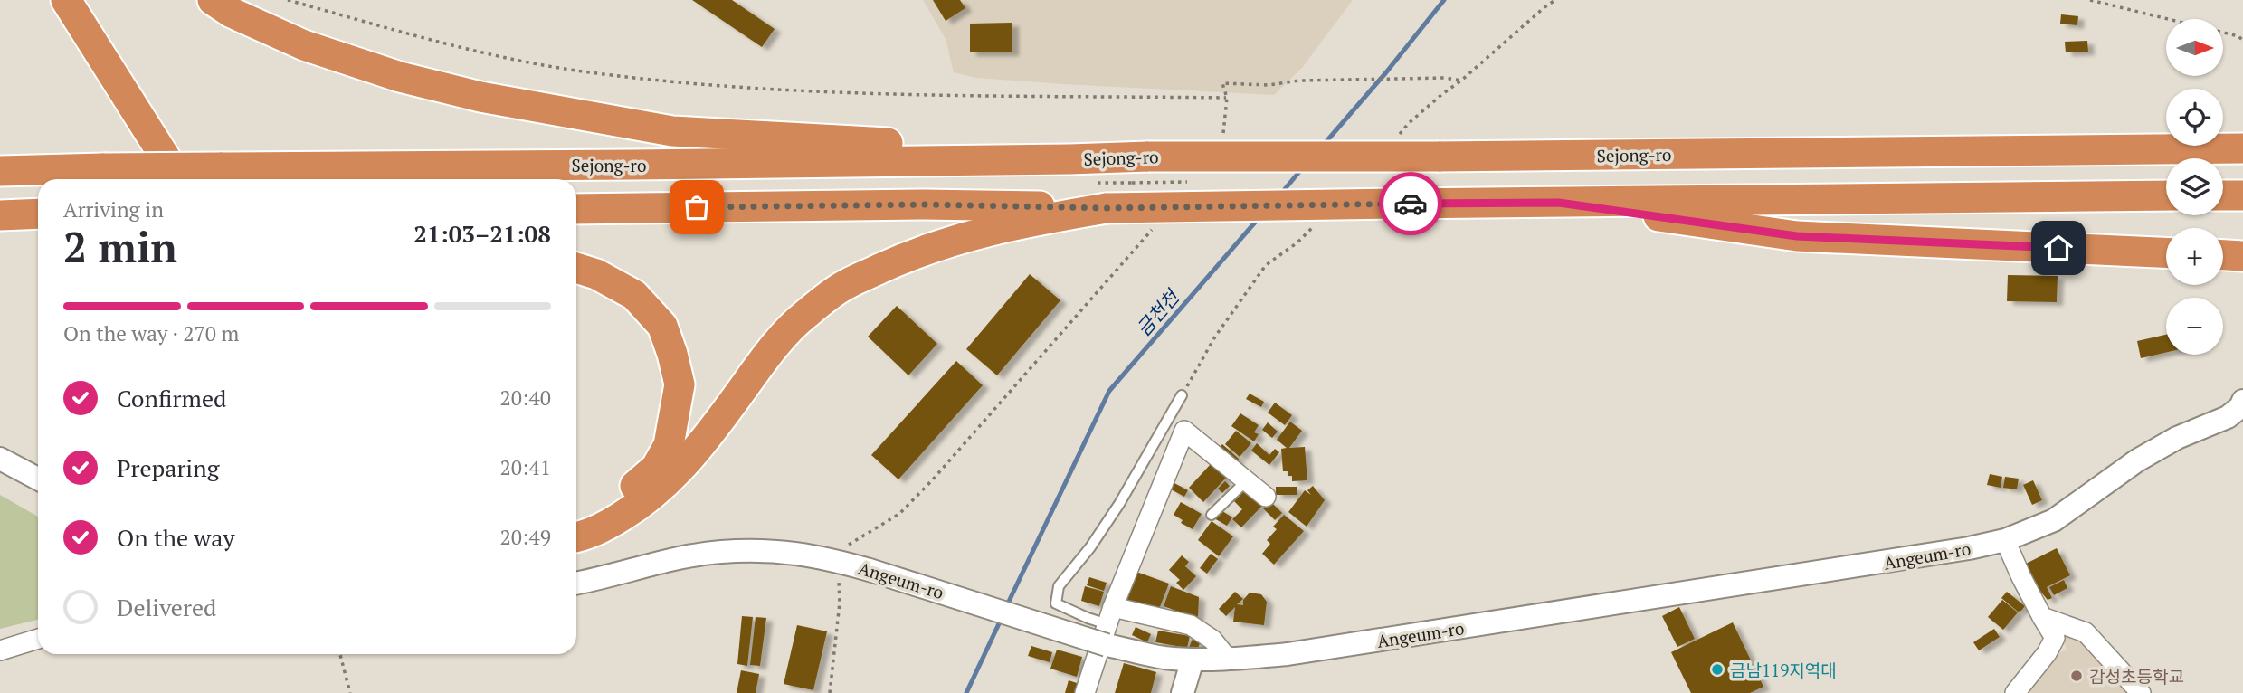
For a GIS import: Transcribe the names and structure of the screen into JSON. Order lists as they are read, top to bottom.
{
  "streets": {
    "highway": ["Sejong-ro"],
    "street": ["Angeum-ro"]
  },
  "water": ["금천천"],
  "places": ["금남119지역대", "감성초등학교"],
  "north": "right",
  "page": {
    "map_buttons": ["+", "−"],
    "heading": ["2 min", "Arriving in", "21:03–21:08"],
    "bar": "On the way · 270 m",
    "list": [
      ["Confirmed", "20:40"],
      ["Preparing", "20:41"],
      ["On the way", "20:49"],
      "Delivered"
    ]
  }
}
